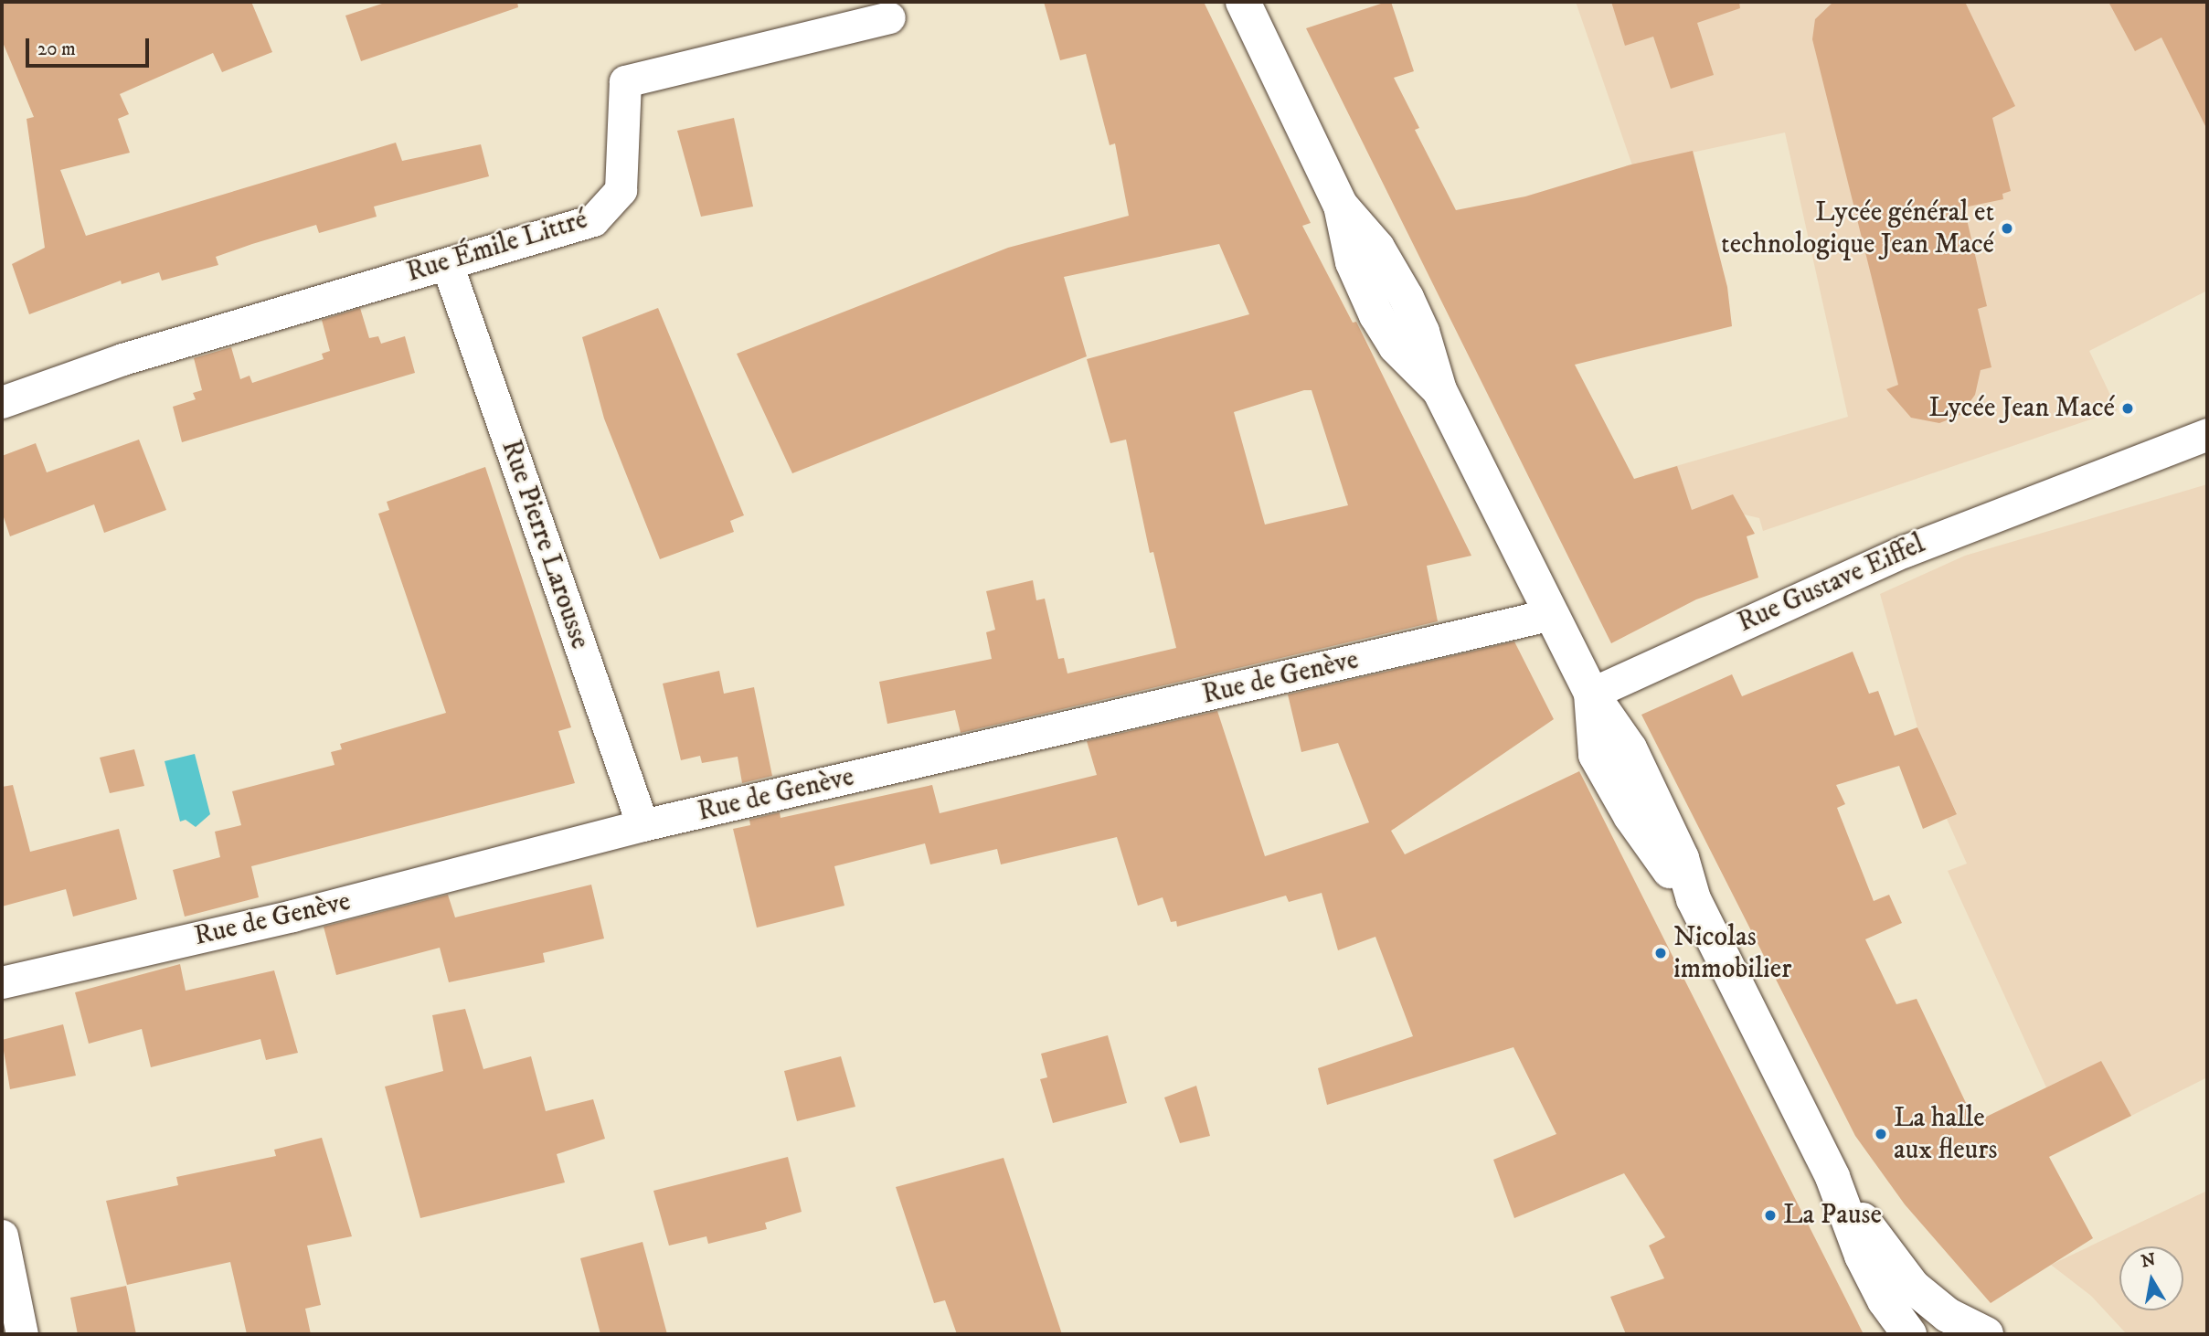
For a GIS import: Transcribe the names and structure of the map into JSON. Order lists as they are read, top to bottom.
{
  "streets": {
    "street": [
      "Rue Émile Littré",
      "Rue Pierre Larousse",
      "Rue Gustave Eiffel",
      "Rue de Genève"
    ]
  },
  "crossings": [
    ["Rue Émile Littré", "Rue Pierre Larousse"],
    ["Rue Pierre Larousse", "Rue de Genève"]
  ],
  "places": [
    "Lycée général et technologique Jean Macé",
    "Lycée Jean Macé",
    "Nicolas immobilier",
    "La halle aux fleurs",
    "La Pause"
  ],
  "scale_bar": "20 m",
  "north": "top"
}
